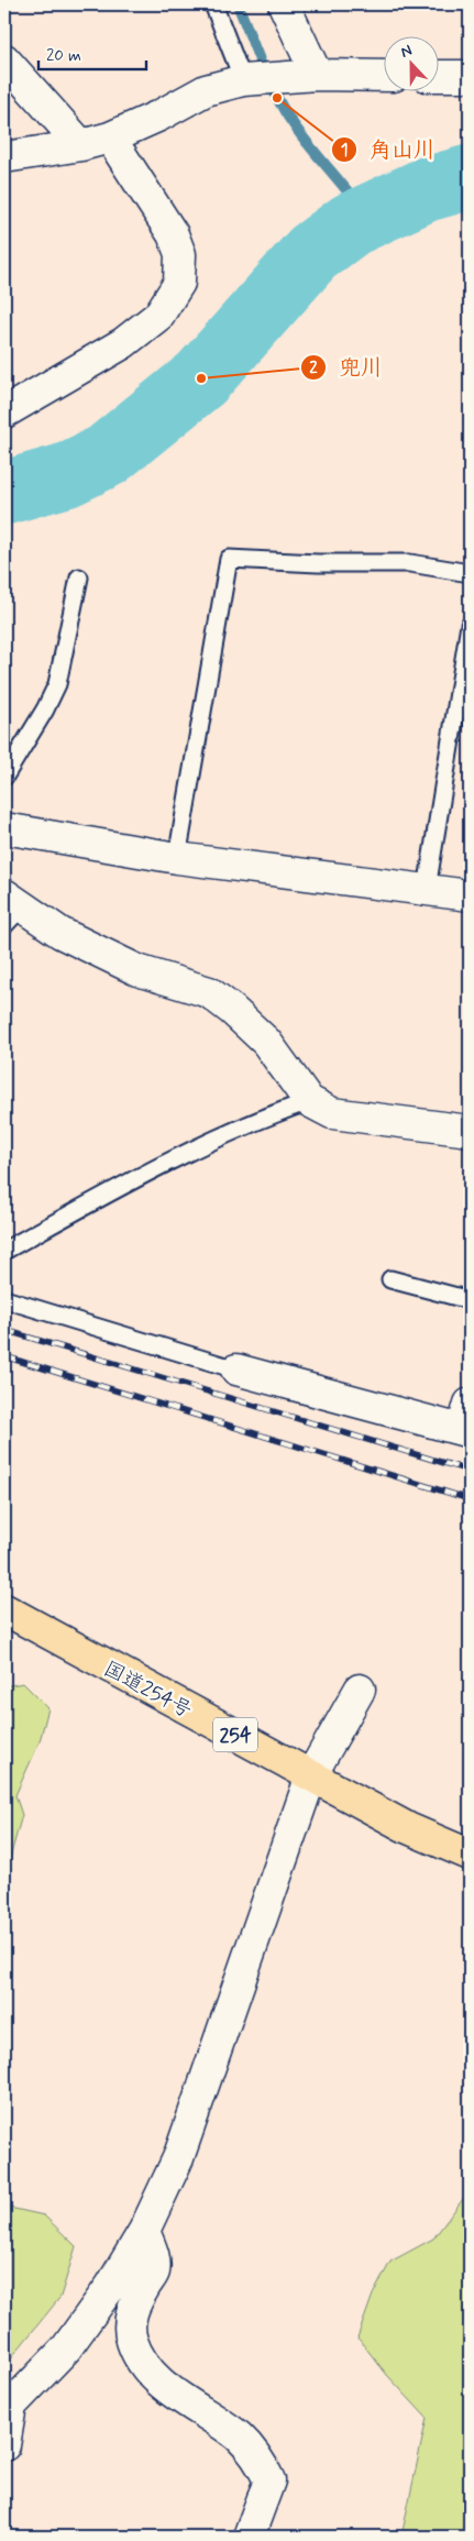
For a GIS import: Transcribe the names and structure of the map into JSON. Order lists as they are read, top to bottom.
{
  "streets": {
    "highway": ["国道254号", "254"]
  },
  "places": ["角山川", "兜川"],
  "scale_bar": "20 m",
  "north": "top"
}
